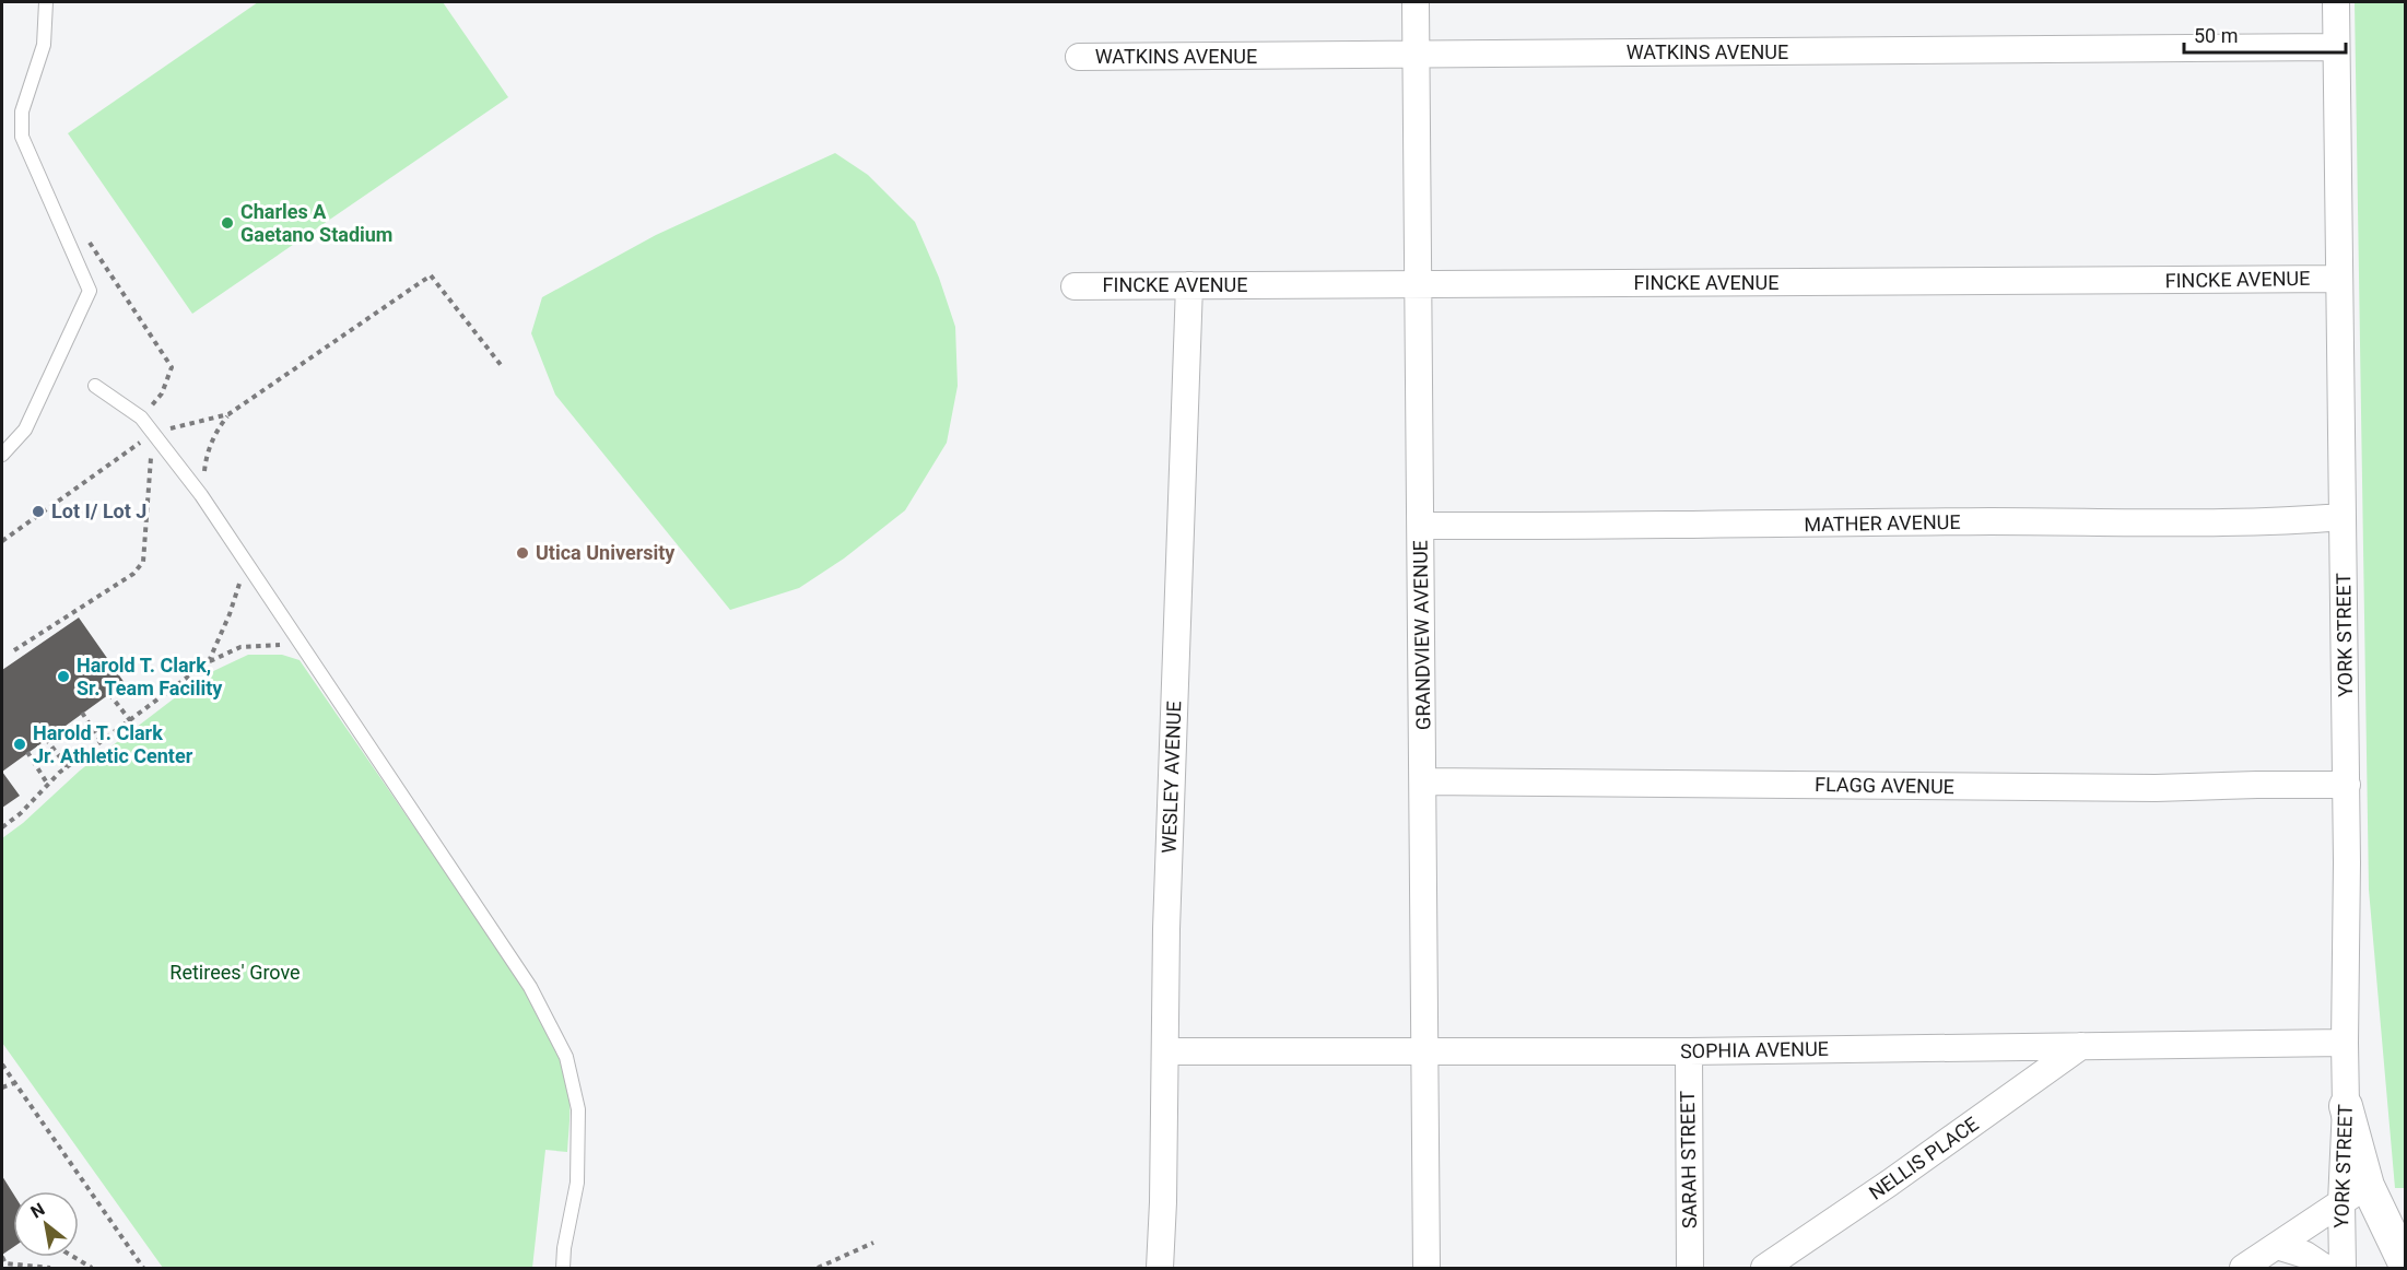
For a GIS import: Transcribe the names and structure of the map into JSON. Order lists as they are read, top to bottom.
{
  "streets": {
    "street": [
      "WATKINS AVENUE",
      "FINCKE AVENUE",
      "MATHER AVENUE",
      "GRANDVIEW AVENUE",
      "YORK STREET",
      "WESLEY AVENUE",
      "FLAGG AVENUE",
      "SOPHIA AVENUE",
      "NELLIS PLACE",
      "SARAH STREET"
    ]
  },
  "crossings": [
    ["WATKINS AVENUE", "GRANDVIEW AVENUE"],
    ["WATKINS AVENUE", "YORK STREET"],
    ["FINCKE AVENUE", "GRANDVIEW AVENUE"],
    ["FINCKE AVENUE", "YORK STREET"],
    ["FINCKE AVENUE", "WESLEY AVENUE"],
    ["MATHER AVENUE", "GRANDVIEW AVENUE"],
    ["MATHER AVENUE", "YORK STREET"],
    ["GRANDVIEW AVENUE", "FLAGG AVENUE"],
    ["GRANDVIEW AVENUE", "SOPHIA AVENUE"],
    ["YORK STREET", "FLAGG AVENUE"],
    ["YORK STREET", "SOPHIA AVENUE"],
    ["WESLEY AVENUE", "SOPHIA AVENUE"],
    ["SOPHIA AVENUE", "NELLIS PLACE"],
    ["SOPHIA AVENUE", "SARAH STREET"]
  ],
  "parks": ["Retirees' Grove"],
  "places": [
    "Charles A Gaetano Stadium",
    "Lot I/ Lot J",
    "Utica University",
    "Harold T. Clark, Sr. Team Facility",
    "Harold T. Clark Jr. Athletic Center"
  ],
  "scale_bar": "50 m",
  "north": "top left"
}
